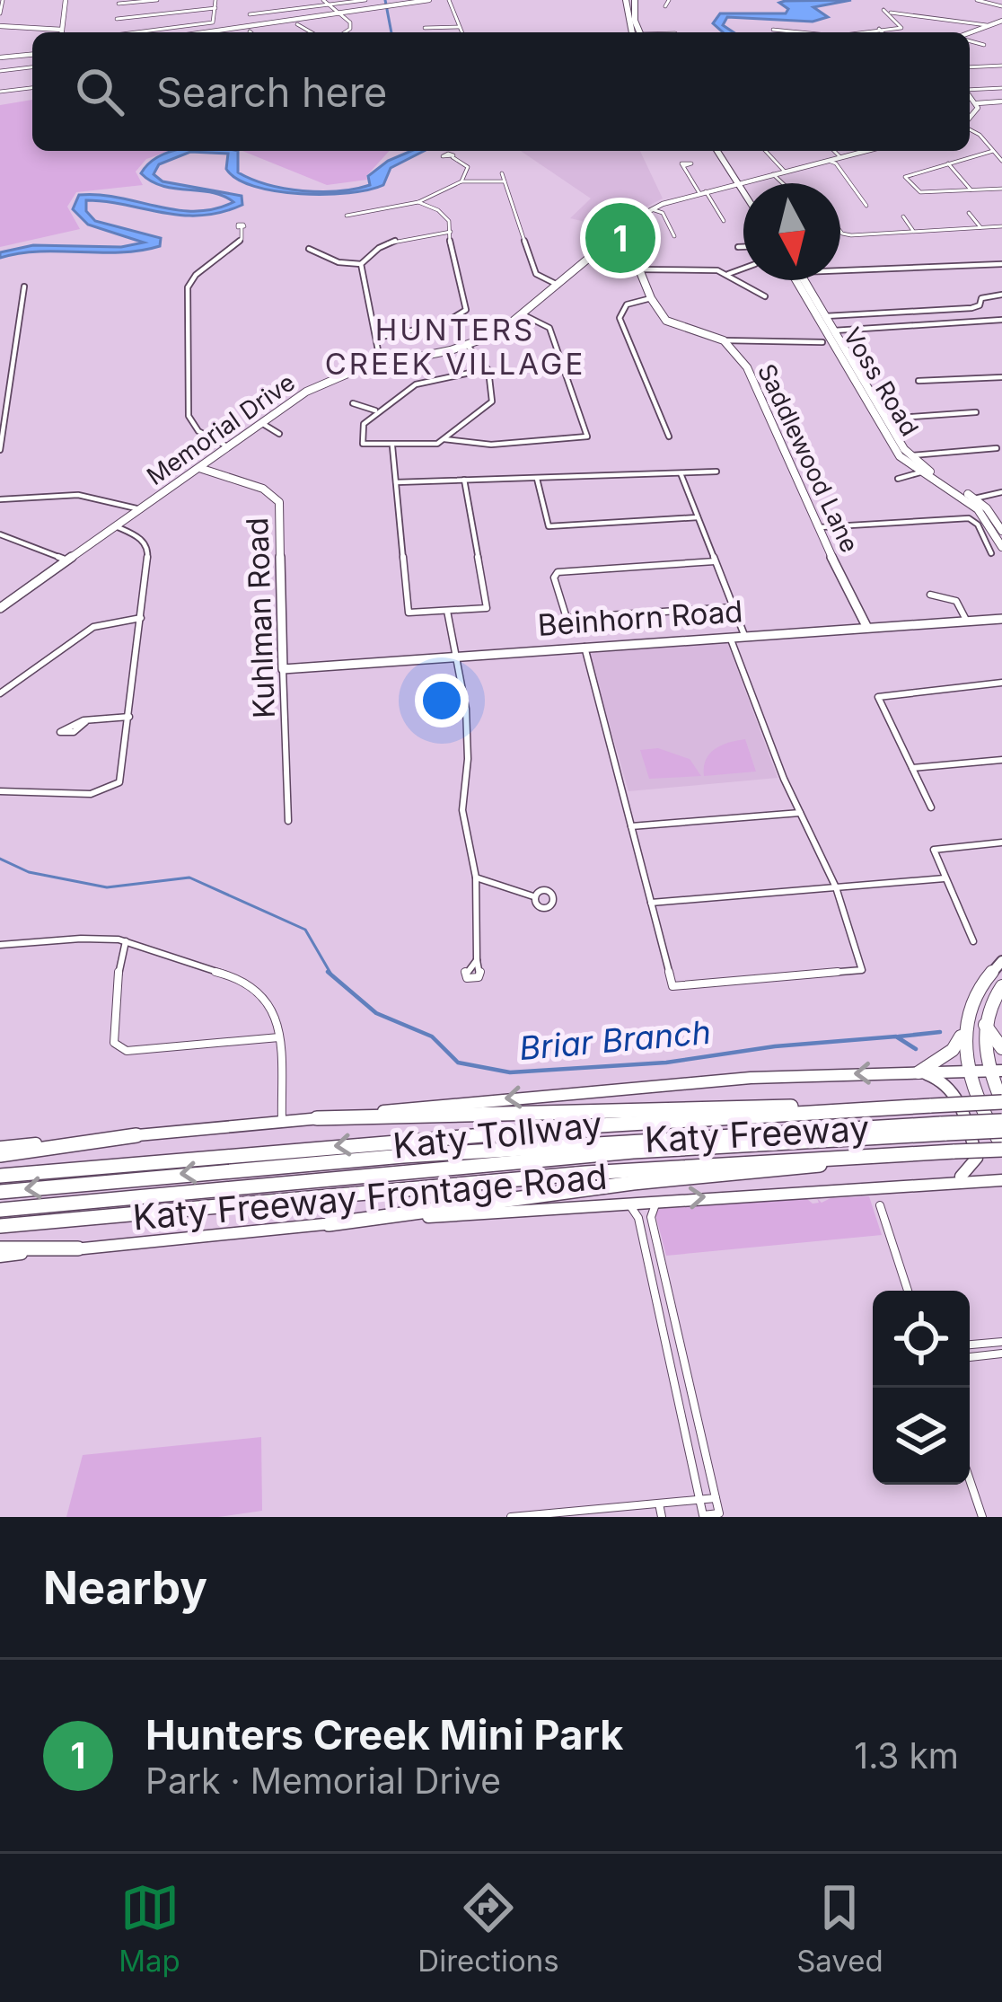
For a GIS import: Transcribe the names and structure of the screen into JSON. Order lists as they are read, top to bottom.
{
  "streets": {
    "highway": ["Katy Freeway", "Katy Tollway"],
    "main road": ["Voss Road"],
    "street": [
      "Memorial Drive",
      "Saddlewood Lane",
      "Kuhlman Road",
      "Beinhorn Road",
      "Katy Freeway Frontage Road"
    ]
  },
  "crossings": [
    ["Memorial Drive", "Saddlewood Lane"],
    ["Memorial Drive", "Kuhlman Road"],
    ["Saddlewood Lane", "Beinhorn Road"],
    ["Kuhlman Road", "Beinhorn Road"]
  ],
  "districts": ["HUNTERS CREEK VILLAGE"],
  "water": ["Briar Branch"],
  "north": "bottom",
  "page": {
    "search": "Search here",
    "pins": "1",
    "heading": "Nearby",
    "list": [
      {
        "mark": "1",
        "name": "Hunters Creek Mini Park",
        "note": "Park · Memorial Drive",
        "value": "1.3 km"
      }
    ],
    "nav": ["Map", "Directions", "Saved"]
  }
}
